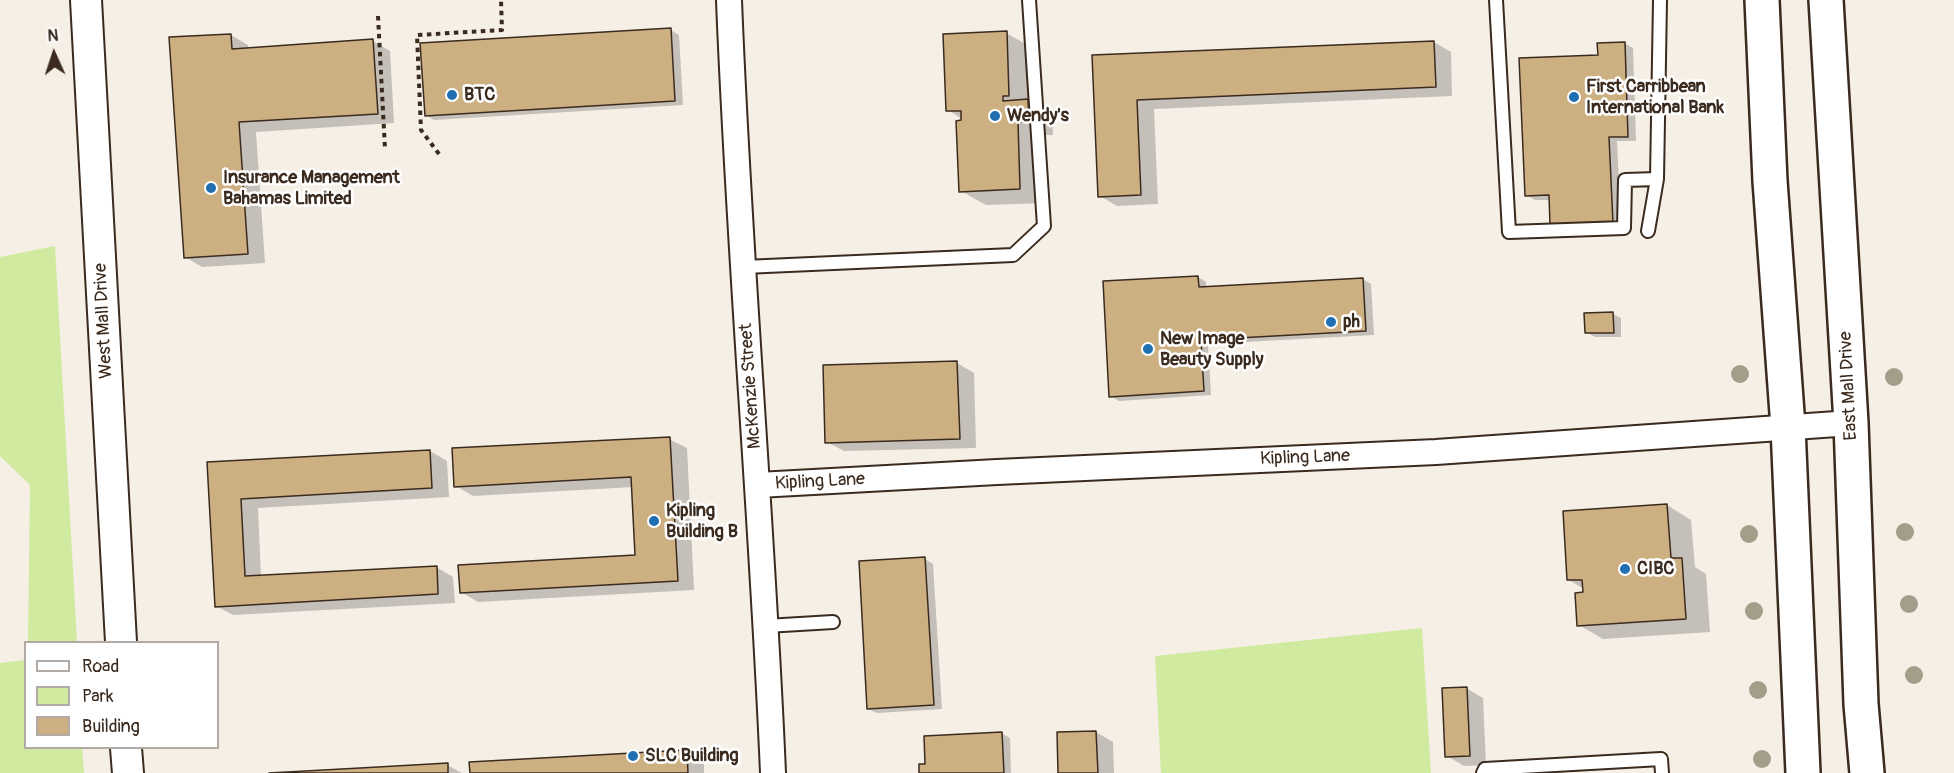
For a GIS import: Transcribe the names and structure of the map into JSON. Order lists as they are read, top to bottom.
{
  "streets": {
    "main road": ["East Mall Drive"],
    "street": ["West Mall Drive", "McKenzie Street", "Kipling Lane"]
  },
  "crossings": [
    ["McKenzie Street", "Kipling Lane"],
    ["East Mall Drive", "Kipling Lane"]
  ],
  "places": [
    "BTC",
    "First Carribbean International Bank",
    "Wendy's",
    "Insurance Management Bahamas Limited",
    "ph",
    "New Image Beauty Supply",
    "Kipling Building B",
    "CIBC",
    "SLC Building"
  ],
  "legend": ["Road", "Park", "Building"],
  "north": "top"
}
